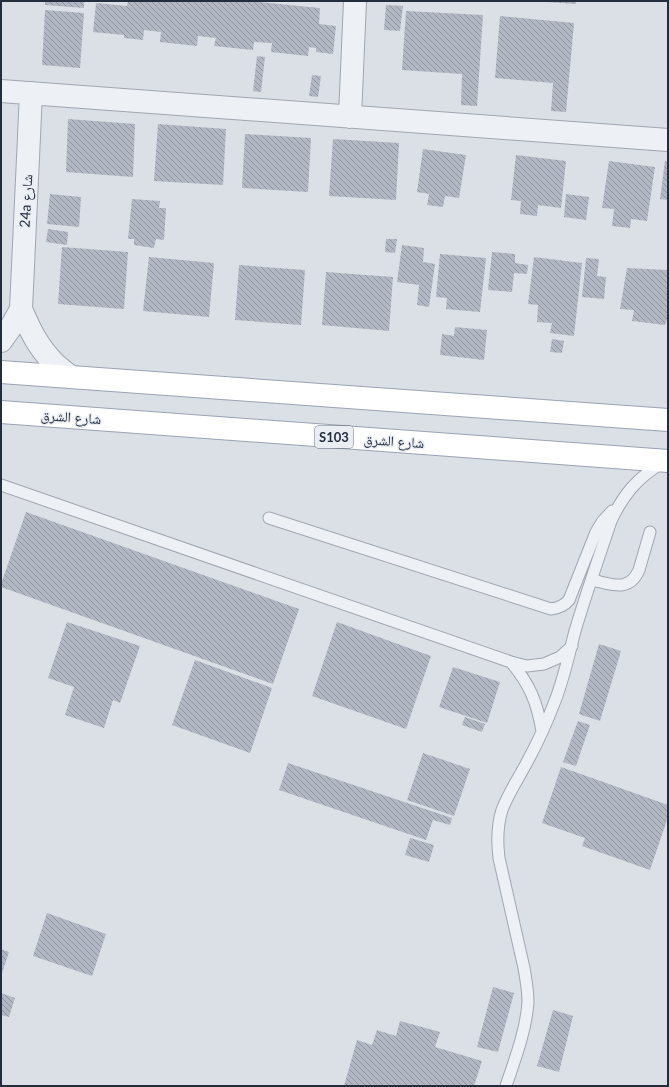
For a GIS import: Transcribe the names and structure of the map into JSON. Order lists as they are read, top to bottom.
{
  "streets": {
    "main road": ["شارع الشرق", "S103"],
    "street": ["24a شارع"]
  }
}
